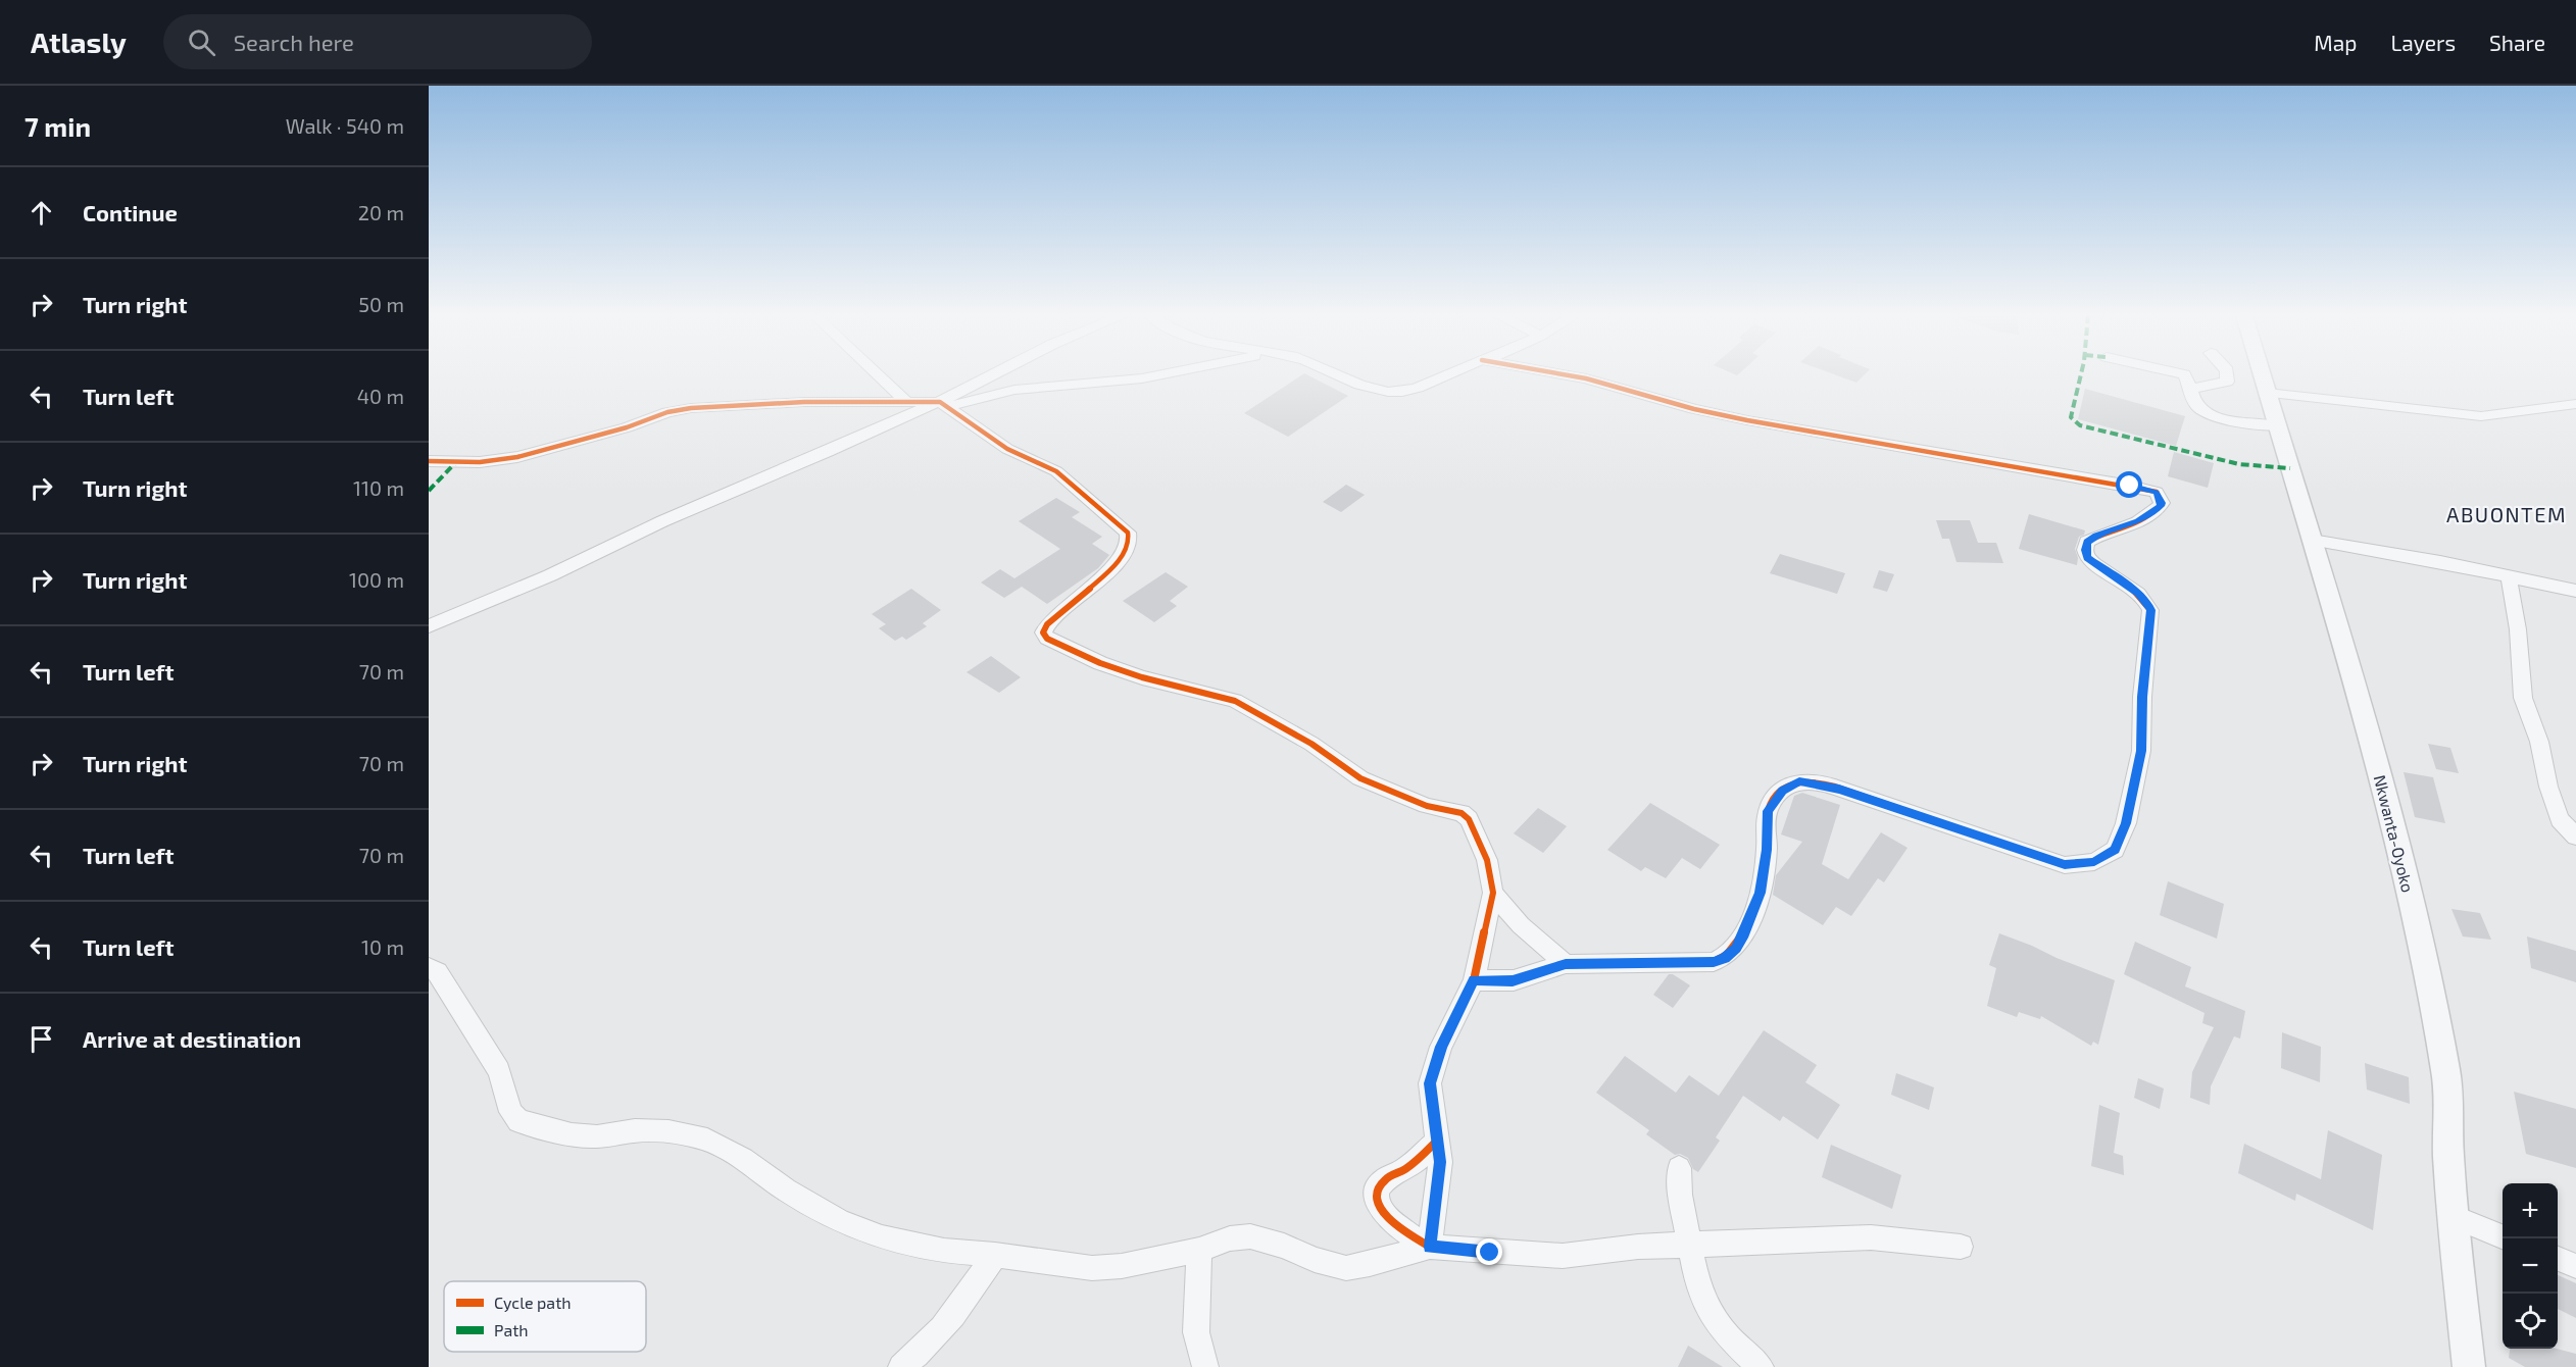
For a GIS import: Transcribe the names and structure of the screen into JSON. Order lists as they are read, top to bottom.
{
  "streets": {
    "street": ["Nkwanta-Oyoko"]
  },
  "districts": ["ABUONTEM"],
  "legend": ["Cycle path", "Path"],
  "page": {
    "header": "Atlasly",
    "search": "Search here",
    "nav": ["Map", "Layers", "Share"],
    "heading": ["7 min", "Walk · 540 m"],
    "list": [
      ["Continue", "20 m"],
      ["Turn right", "50 m"],
      ["Turn left", "40 m"],
      ["Turn right", "110 m"],
      ["Turn right", "100 m"],
      ["Turn left", "70 m"],
      ["Turn right", "70 m"],
      ["Turn left", "70 m"],
      ["Turn left", "10 m"],
      "Arrive at destination"
    ],
    "map_buttons": ["+", "−"]
  }
}
